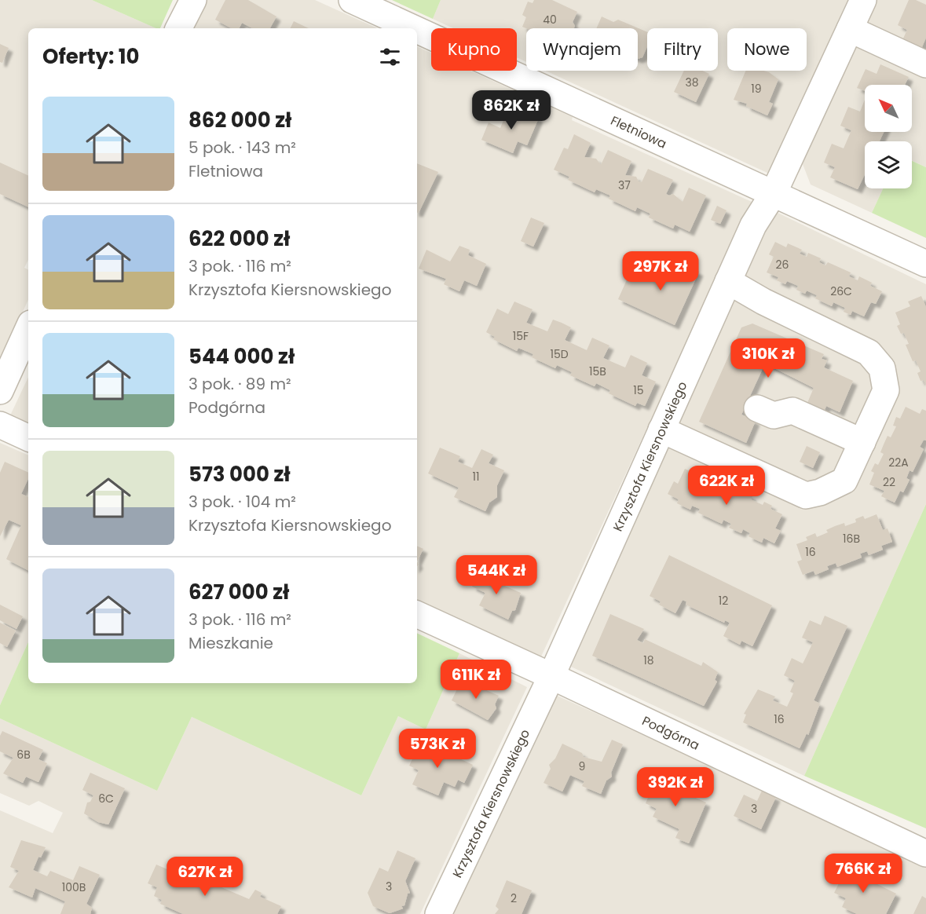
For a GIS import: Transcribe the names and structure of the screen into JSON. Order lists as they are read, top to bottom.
{
  "streets": {
    "street": ["Fletniowa", "Krzysztofa Kiersnowskiego", "Podgórna"]
  },
  "crossings": [
    ["Fletniowa", "Krzysztofa Kiersnowskiego"],
    ["Krzysztofa Kiersnowskiego", "Podgórna"]
  ],
  "house_numbers": [
    "40",
    "38",
    "19",
    "37",
    "26",
    "26C",
    "15F",
    "15D",
    "15B",
    "15",
    "22A",
    "11",
    "22",
    "16B",
    "16",
    "12",
    "18",
    "16",
    "6B",
    "9",
    "6C",
    "3",
    "3",
    "100B",
    "2"
  ],
  "north": "top left",
  "page": {
    "chip": [
      "Kupno",
      "Wynajem",
      "Filtry",
      "Nowe"
    ],
    "heading": "Oferty: 10",
    "list": [
      {
        "name": "862 000 zł",
        "note": "5 pok. · 143 m² · Fletniowa"
      },
      {
        "name": "622 000 zł",
        "note": "3 pok. · 116 m² · Krzysztofa Kiersnowskiego"
      },
      {
        "name": "544 000 zł",
        "note": "3 pok. · 89 m² · Podgórna"
      },
      {
        "name": "573 000 zł",
        "note": "3 pok. · 104 m² · Krzysztofa Kiersnowskiego"
      },
      {
        "name": "627 000 zł",
        "note": "3 pok. · 116 m² · Mieszkanie"
      }
    ],
    "price": [
      "862K zł",
      "297K zł",
      "310K zł",
      "622K zł",
      "544K zł",
      "611K zł",
      "573K zł",
      "392K zł",
      "766K zł",
      "627K zł"
    ]
  }
}
